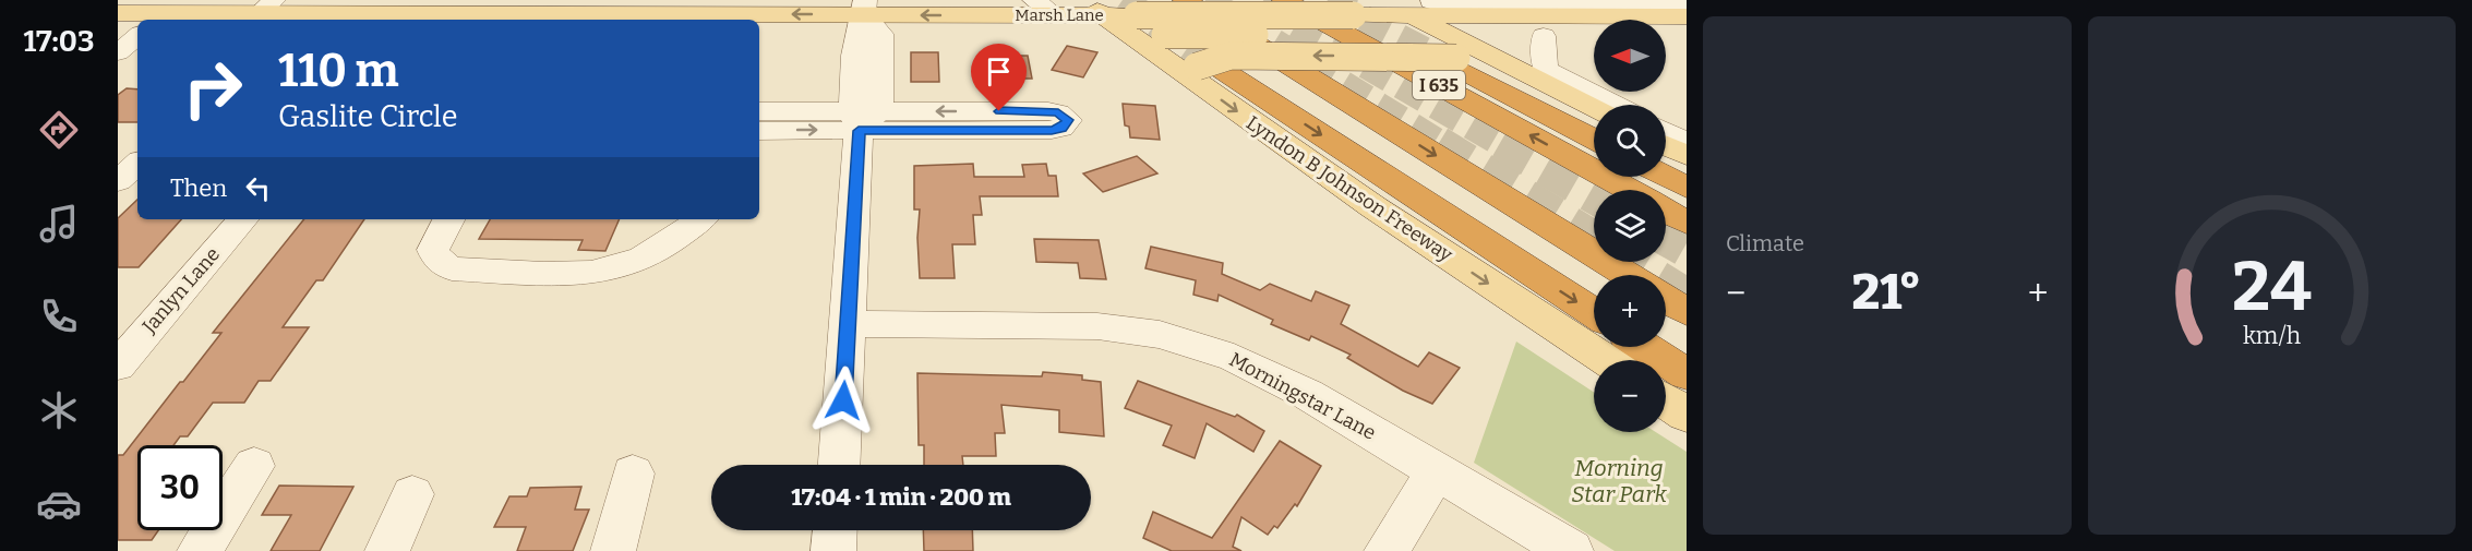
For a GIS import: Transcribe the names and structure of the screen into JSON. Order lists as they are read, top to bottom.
{
  "streets": {
    "highway": ["I 635"],
    "main road": ["Marsh Lane", "Lyndon B Johnson Freeway"],
    "street": ["Janlyn Lane", "Morningstar Lane"]
  },
  "crossings": [
    ["Marsh Lane", "Lyndon B Johnson Freeway"]
  ],
  "parks": ["Morning Star Park"],
  "north": "left",
  "page": {
    "tabs": "17:03",
    "tile": "Climate",
    "map_buttons": ["+", "−"],
    "turn": ["110 m", "Gaslite Circle"],
    "then": "Then",
    "heat": ["−", "21°", "+"],
    "limit": "30",
    "trip": "17:04 · 1 min · 200 m",
    "gauge": ["24", "km/h"]
  }
}
